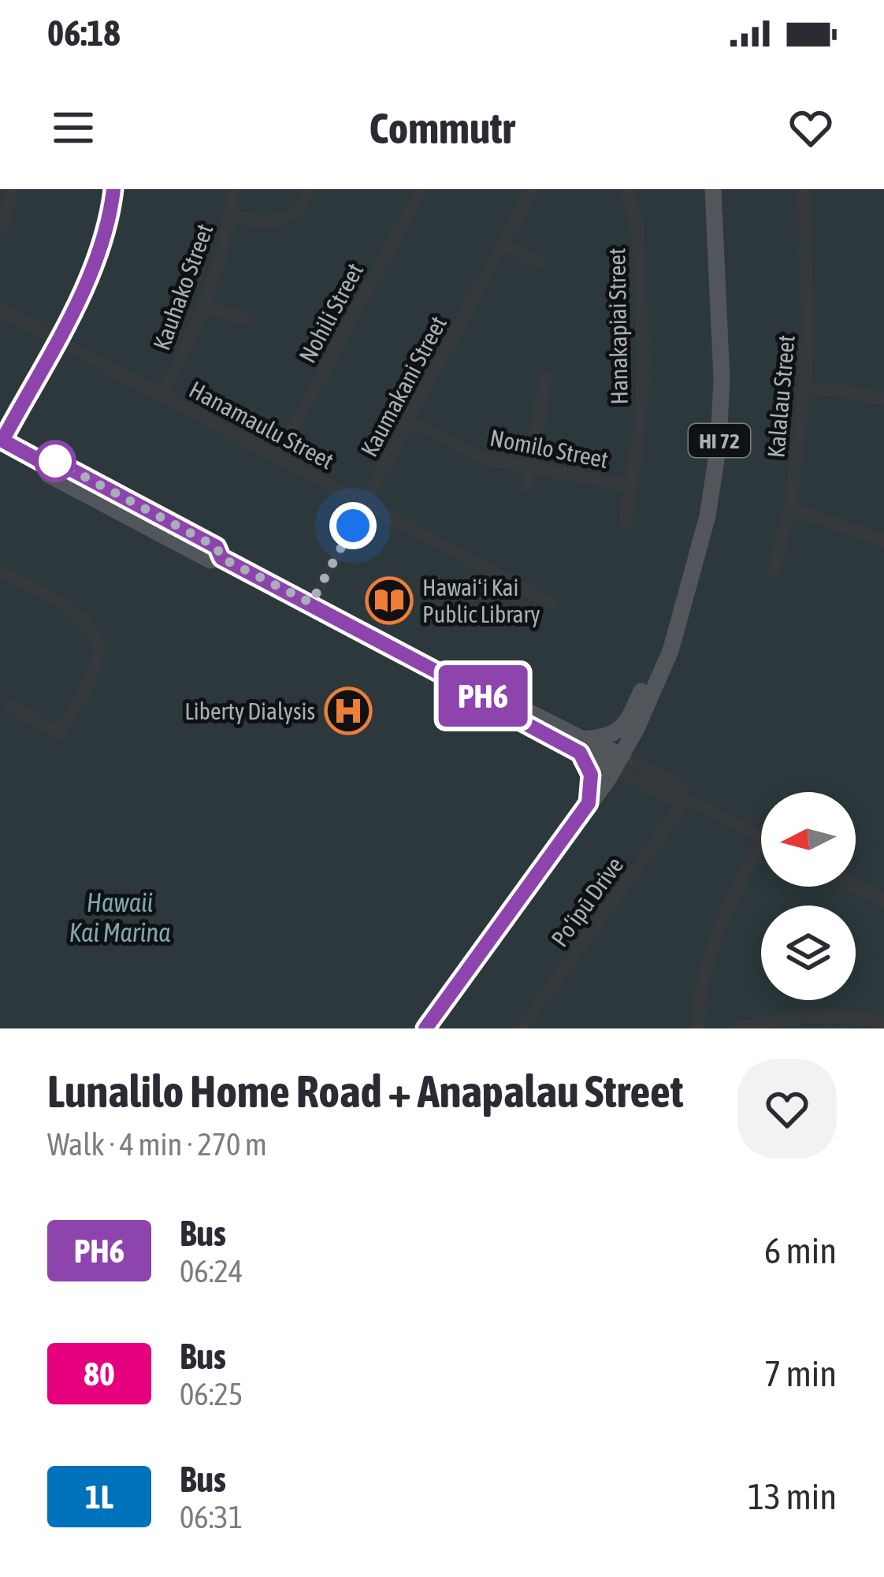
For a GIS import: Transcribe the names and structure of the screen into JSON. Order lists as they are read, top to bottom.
{
  "streets": {
    "main road": ["HI 72"],
    "street": [
      "Kauhako Street",
      "Nohili Street",
      "Hanakapiai Street",
      "Kaumakani Street",
      "Kalalau Street",
      "Hanamaulu Street",
      "Nomilo Street",
      "Po‘ipū Drive"
    ]
  },
  "crossings": [
    ["Kauhako Street", "Hanamaulu Street"],
    ["Nohili Street", "Hanamaulu Street"],
    ["Hanakapiai Street", "Nomilo Street"],
    ["Kaumakani Street", "Hanamaulu Street"],
    ["Kaumakani Street", "Nomilo Street"]
  ],
  "water": ["Hawaii Kai Marina"],
  "places": {
    "library": ["Hawaiʻi Kai Public Library"],
    "hospital": ["Liberty Dialysis"]
  },
  "lines": ["bus line PH6"],
  "north": "left",
  "page": {
    "status": "06:18",
    "header": "Commutr",
    "on_map": "PH6",
    "heading": ["Lunalilo Home Road + Anapalau Street", "Walk · 4 min · 270 m"],
    "list": [
      {
        "mark": "PH6",
        "name": "Bus",
        "note": "06:24",
        "value": "6 min"
      },
      {
        "mark": "80",
        "name": "Bus",
        "note": "06:25",
        "value": "7 min"
      },
      {
        "mark": "1L",
        "name": "Bus",
        "note": "06:31",
        "value": "13 min"
      }
    ]
  }
}
